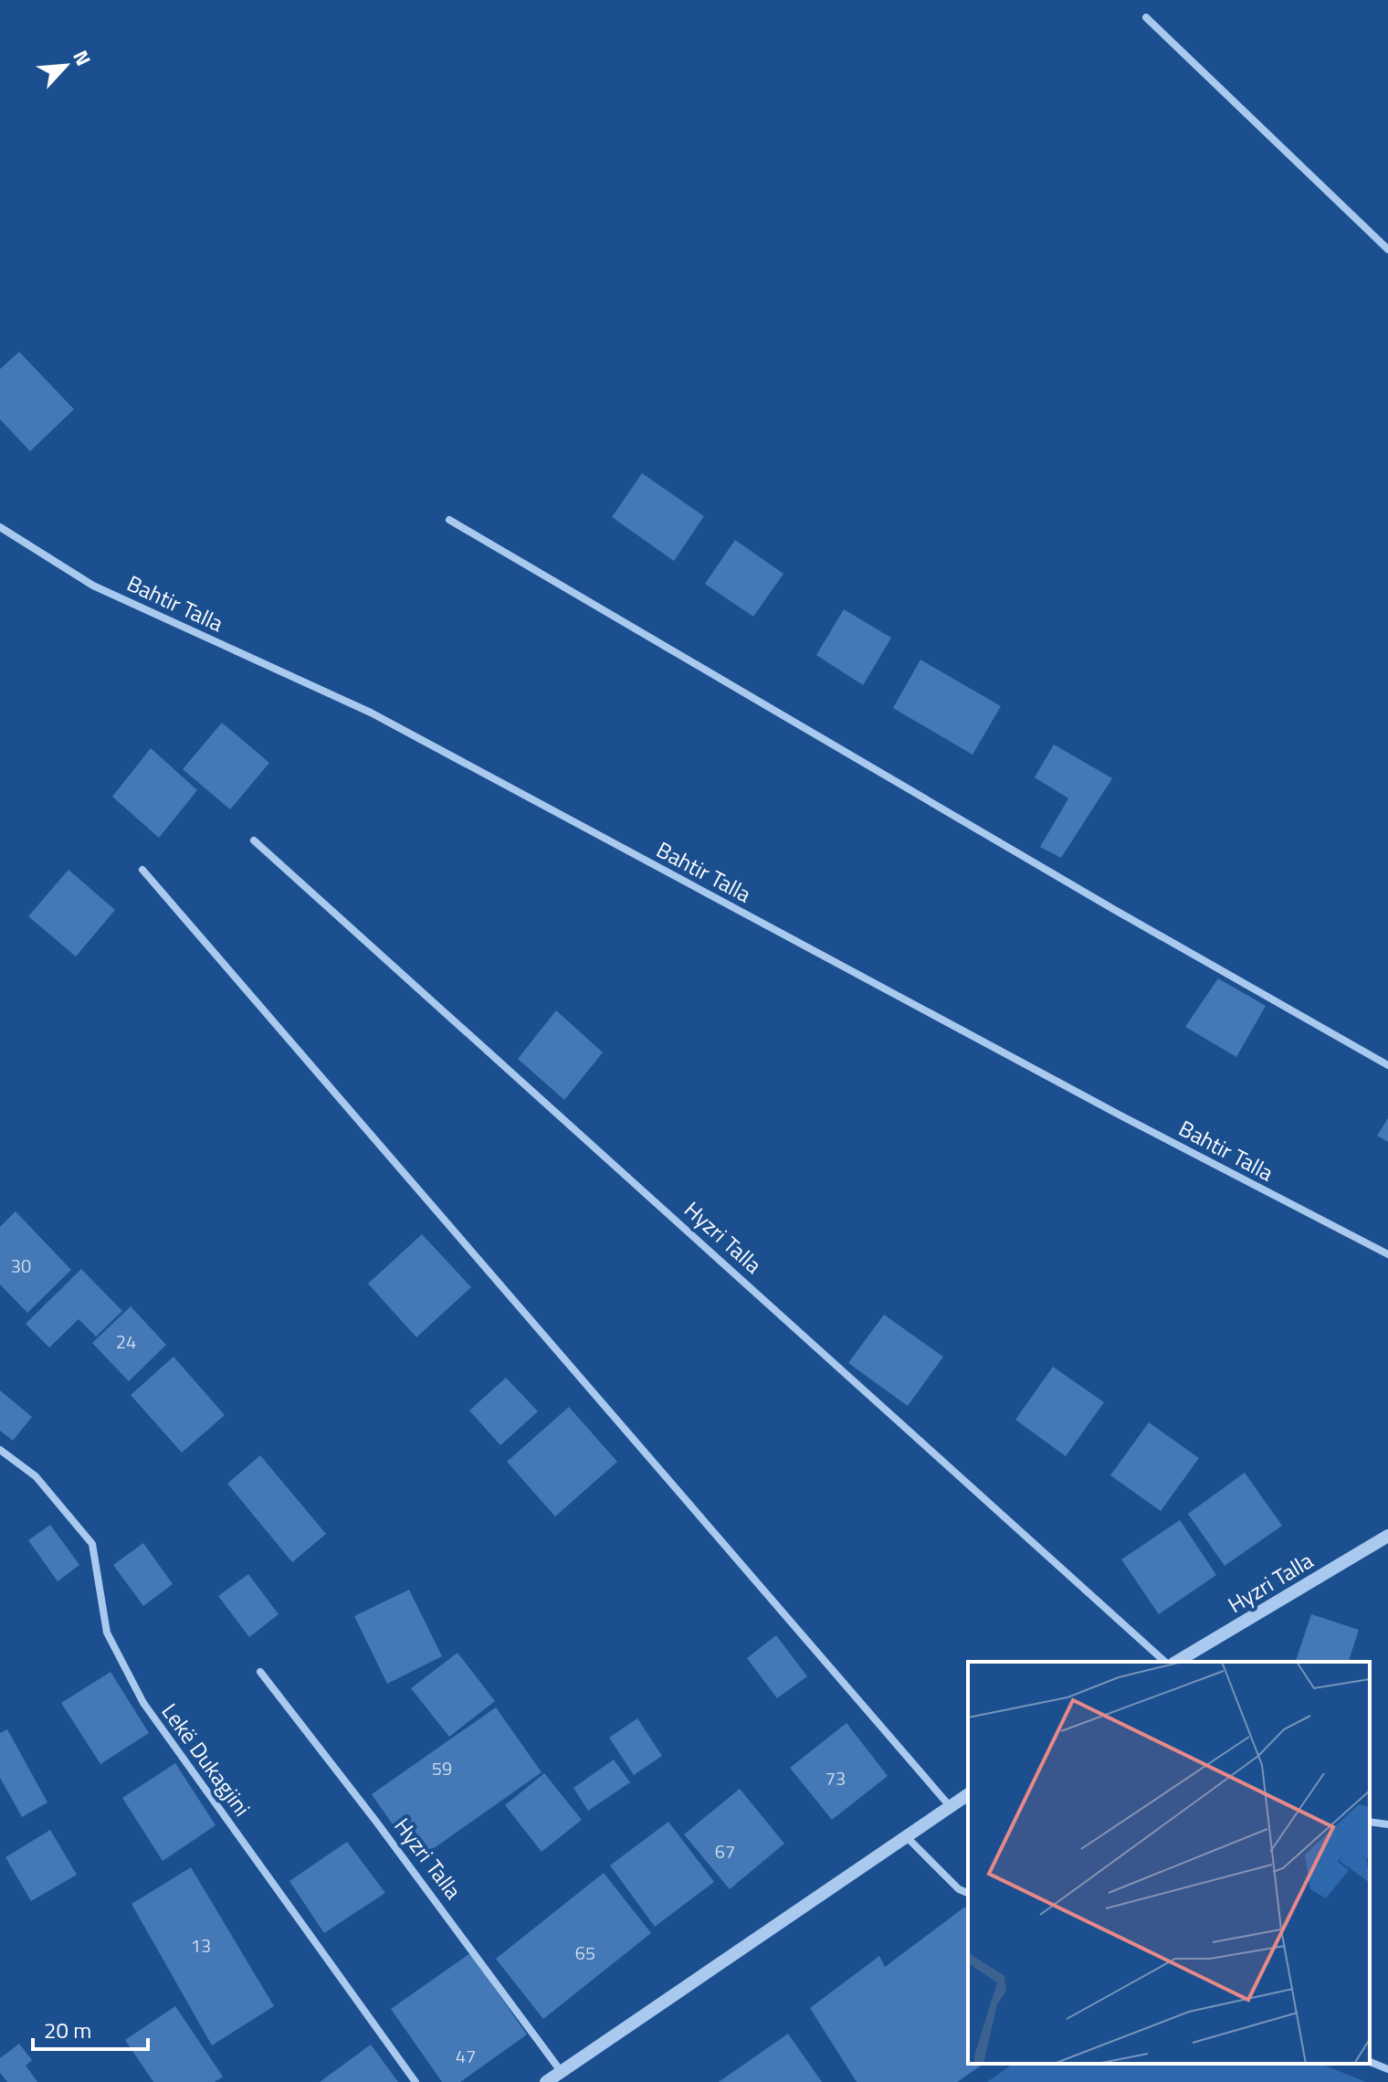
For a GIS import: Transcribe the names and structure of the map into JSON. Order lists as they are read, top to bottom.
{
  "streets": {
    "street": ["Bahtir Talla", "Hyzri Talla", "Lekë Dukagjini"]
  },
  "house_numbers": [
    "30",
    "24",
    "59",
    "73",
    "67",
    "13",
    "65",
    "47"
  ],
  "scale_bar": "20 m",
  "north": "top right"
}
